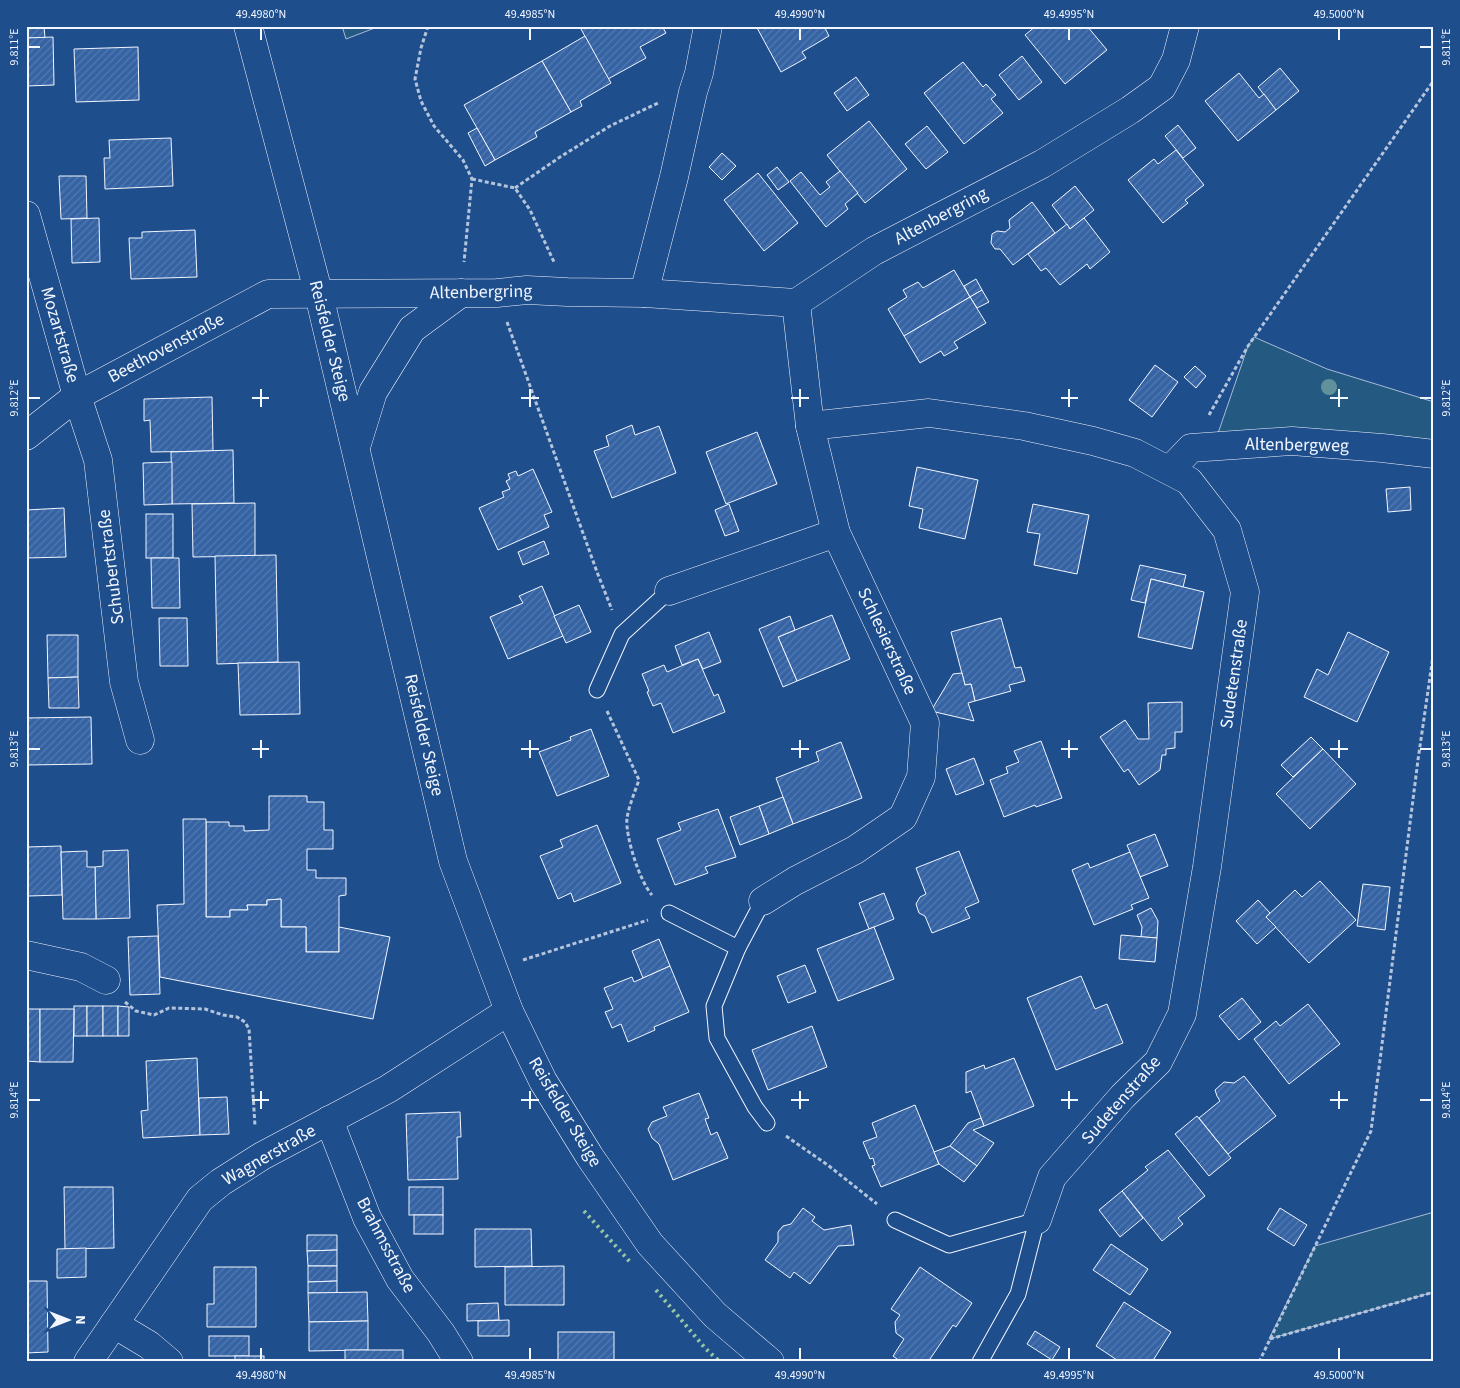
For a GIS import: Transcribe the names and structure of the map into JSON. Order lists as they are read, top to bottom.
{
  "streets": {
    "street": [
      "Altenbergring",
      "Mozartstraße",
      "Reisfelder Steige",
      "Beethovenstraße",
      "Altenbergweg",
      "Schubertstraße",
      "Schlesierstraße",
      "Sudetenstraße",
      "Wagnerstraße",
      "Brahmsstraße"
    ]
  },
  "crossings": [
    ["Altenbergring", "Reisfelder Steige"],
    ["Altenbergring", "Beethovenstraße"],
    ["Altenbergring", "Schlesierstraße"],
    ["Mozartstraße", "Beethovenstraße"],
    ["Mozartstraße", "Schubertstraße"],
    ["Reisfelder Steige", "Beethovenstraße"],
    ["Reisfelder Steige", "Wagnerstraße"],
    ["Beethovenstraße", "Schubertstraße"],
    ["Schlesierstraße", "Sudetenstraße"],
    ["Wagnerstraße", "Brahmsstraße"]
  ],
  "north": "right",
  "coordinates": [
    "49.4980°N",
    "49.4985°N",
    "49.4990°N",
    "49.4995°N",
    "49.5000°N",
    "9.811°E",
    "9.812°E",
    "9.813°E",
    "9.814°E"
  ]
}
